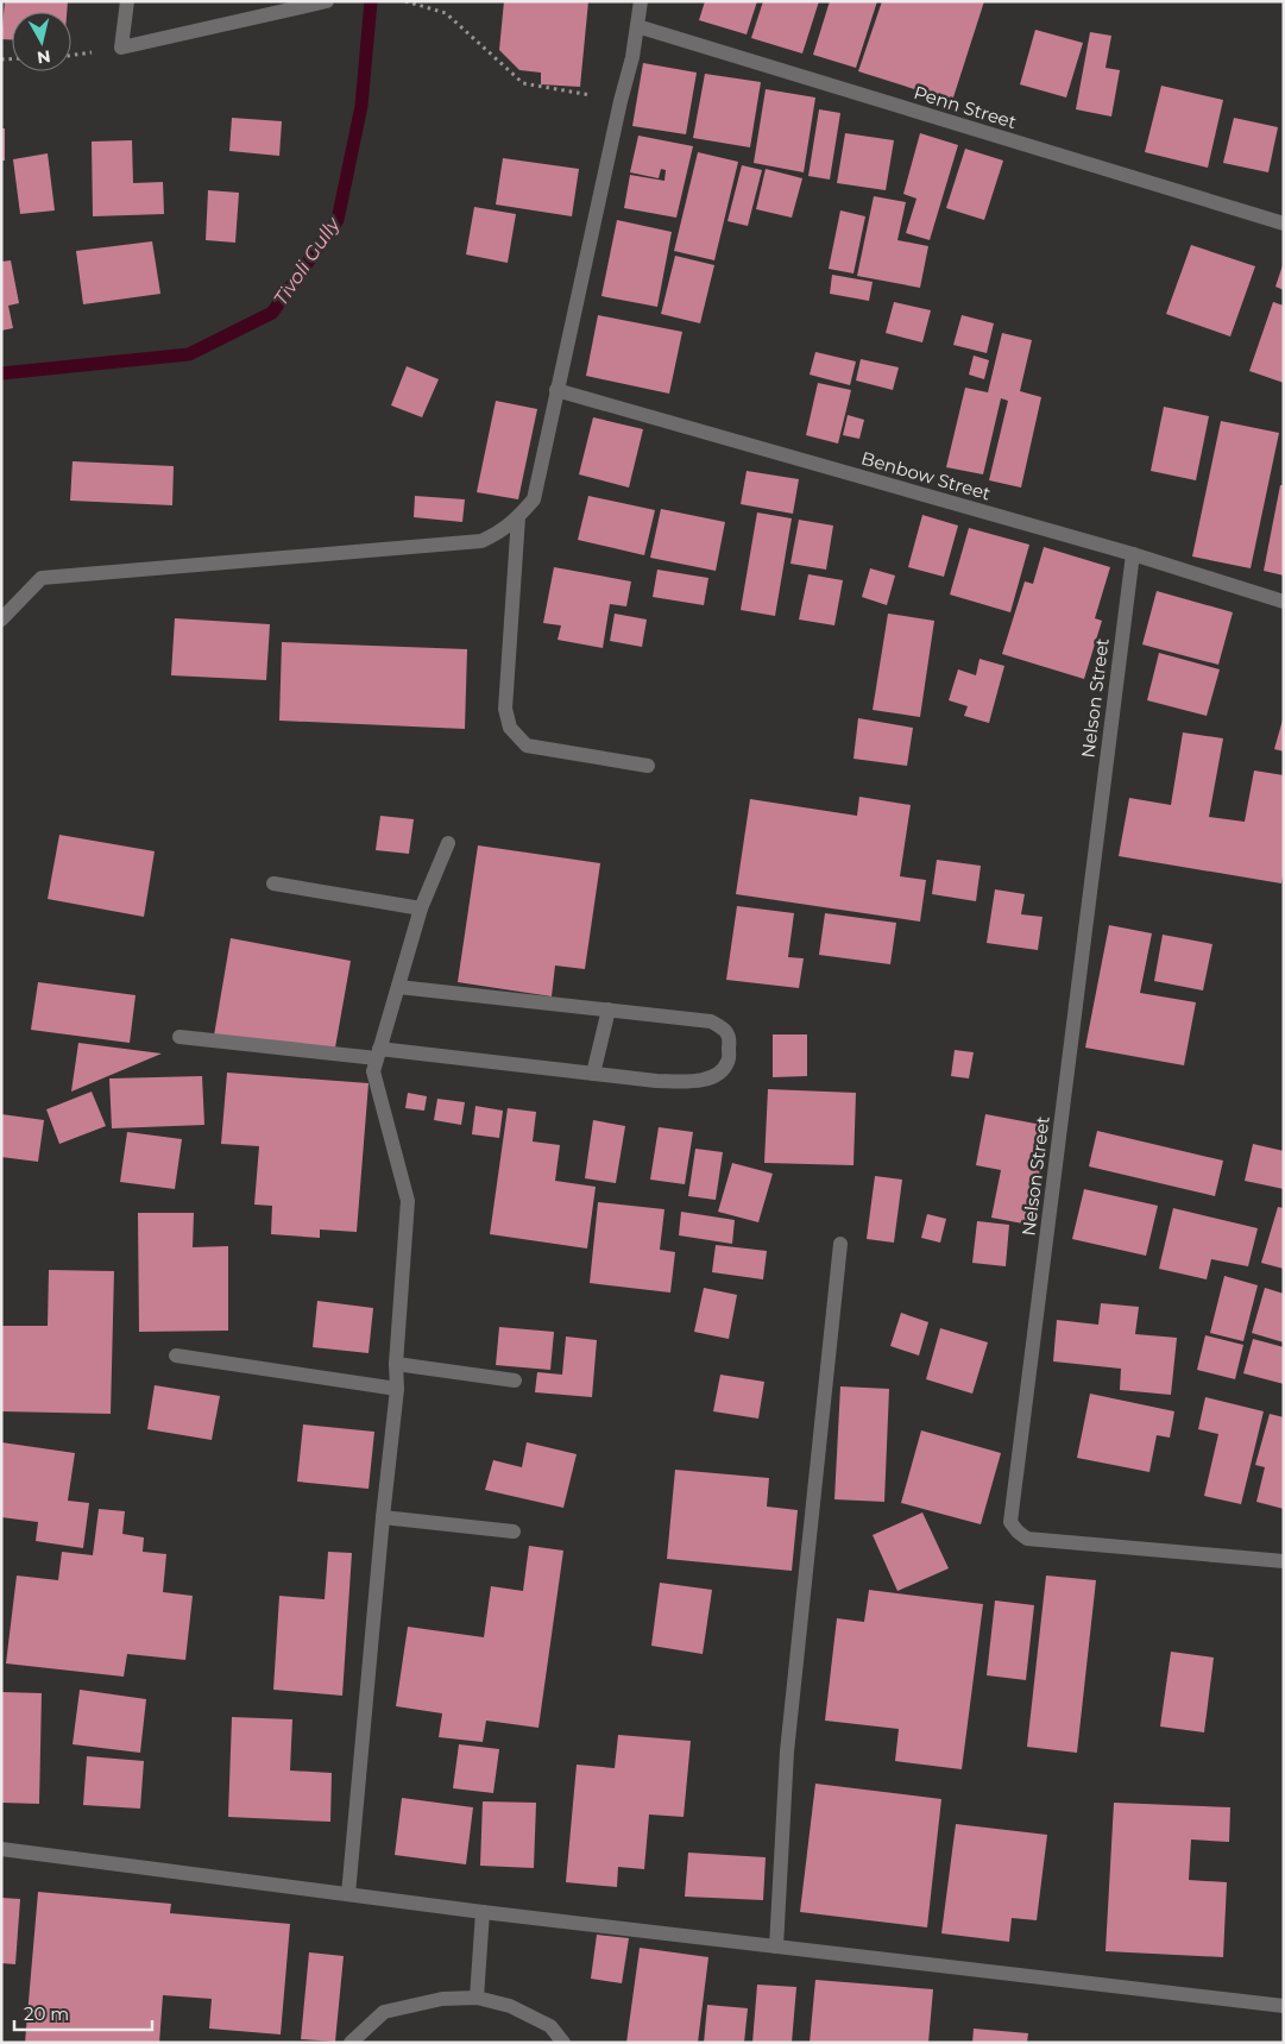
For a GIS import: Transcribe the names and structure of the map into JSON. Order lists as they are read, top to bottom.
{
  "streets": {
    "street": ["Penn Street", "Benbow Street", "Nelson Street"]
  },
  "crossings": [
    ["Benbow Street", "Nelson Street"]
  ],
  "water": ["Tivoli Gully"],
  "scale_bar": "20 m",
  "north": "bottom"
}
